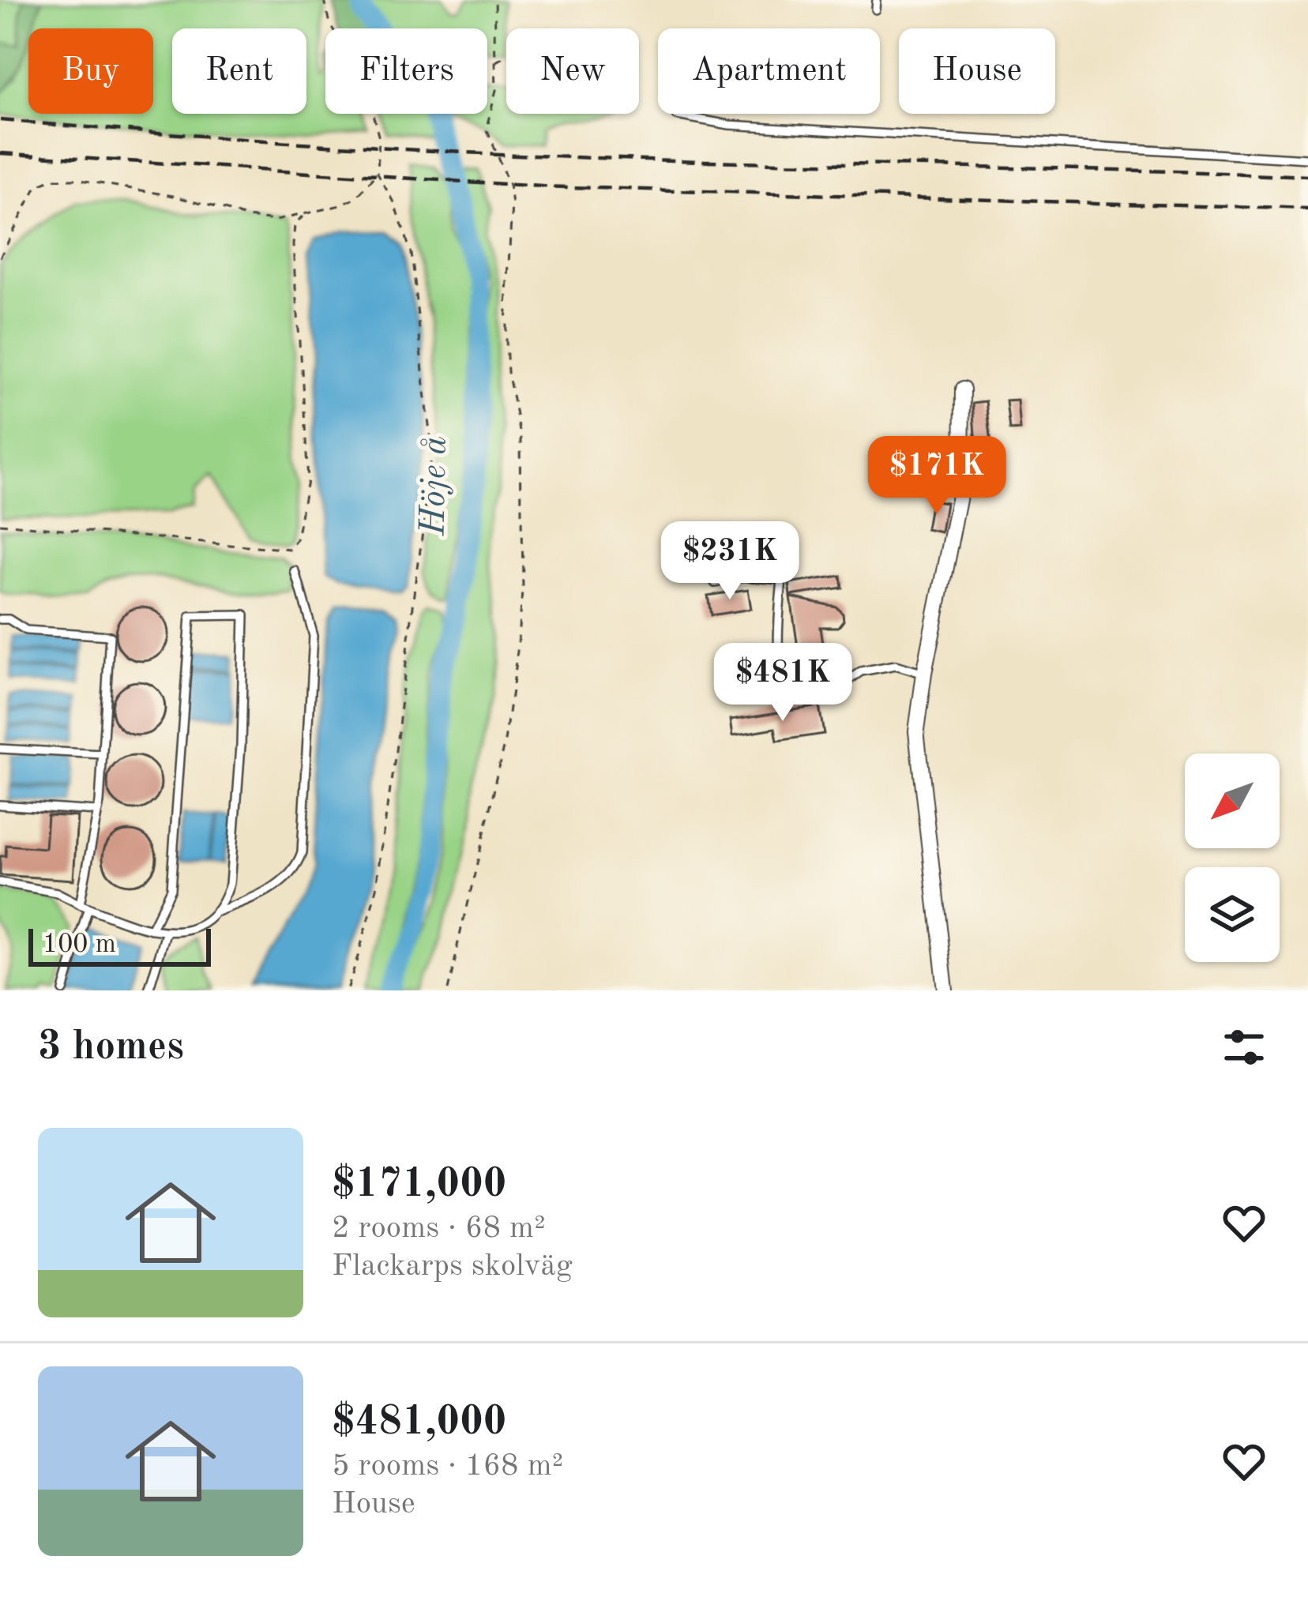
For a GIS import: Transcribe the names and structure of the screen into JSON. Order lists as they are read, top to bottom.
{
  "water": ["Höje å"],
  "scale_bar": "100 m",
  "north": "bottom left",
  "page": {
    "chip": [
      "Buy",
      "Rent",
      "Filters",
      "New",
      "Apartment",
      "House"
    ],
    "price": ["$171K", "$231K", "$481K"],
    "scale": "100 m",
    "heading": "3 homes",
    "list": [
      {
        "name": "$171,000",
        "note": "2 rooms · 68 m² · Flackarps skolväg"
      },
      {
        "name": "$481,000",
        "note": "5 rooms · 168 m² · House"
      }
    ]
  }
}
